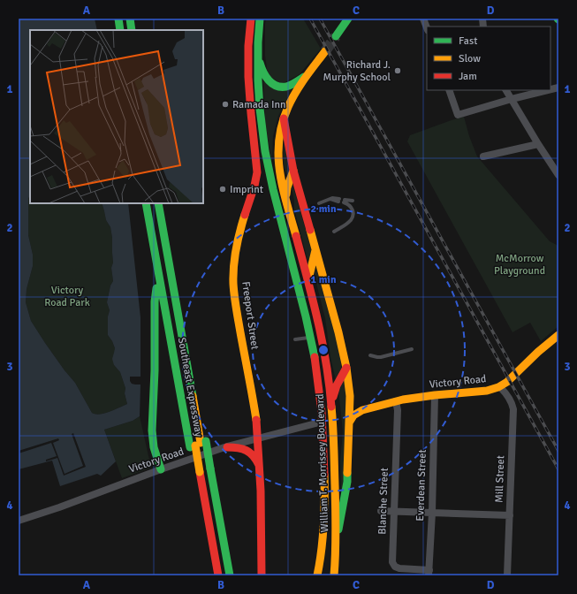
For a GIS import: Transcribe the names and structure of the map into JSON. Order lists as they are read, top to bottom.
{
  "streets": {
    "main road": [
      "Freeport Street",
      "Victory Road",
      "Southeast Expressway",
      "William T. Morrissey Boulevard"
    ],
    "street": ["Mill Street", "Everdean Street", "Blanche Street"]
  },
  "crossings": [
    ["Freeport Street", "Victory Road"],
    ["Victory Road", "William T. Morrissey Boulevard"],
    ["Victory Road", "Mill Street"],
    ["Victory Road", "Everdean Street"],
    ["Victory Road", "Blanche Street"],
    ["Everdean Street", "Blanche Street"]
  ],
  "parks": ["McMorrow Playground", "Victory Road Park"],
  "places": ["Richard J. Murphy School", "Ramada Inn", "Imprint"],
  "legend": ["Fast", "Slow", "Jam"],
  "grid": {
    "columns": [
      "A",
      "B",
      "C",
      "D"
    ],
    "rows": [
      "1",
      "2",
      "3",
      "4"
    ]
  },
  "rings": ["2 min", "1 min"]
}
